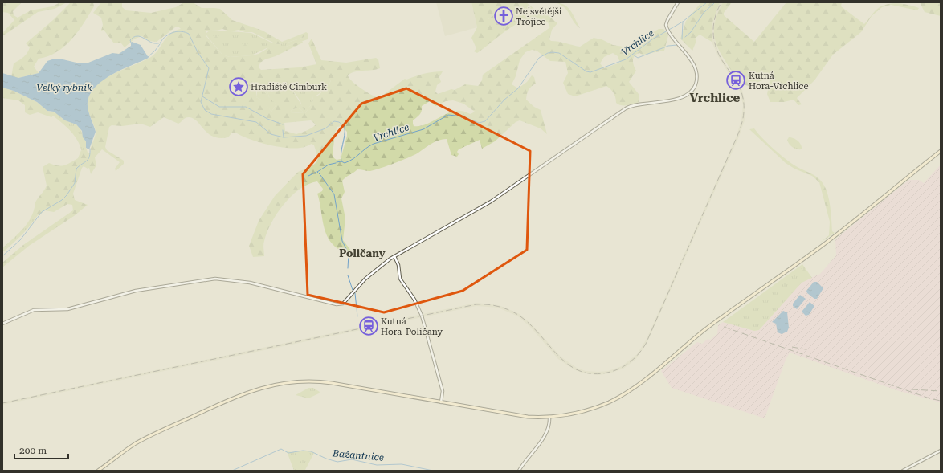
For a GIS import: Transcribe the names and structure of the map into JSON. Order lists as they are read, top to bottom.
{
  "districts": ["Vrchlice", "Poličany"],
  "water": ["Vrchlice", "Velký rybník", "Bažantnice"],
  "places": {
    "church": ["Nejsvětější Trojice"],
    "station": ["Kutná Hora-Vrchlice", "Kutná Hora-Poličany"],
    "place": ["Hradiště Cimburk"]
  },
  "scale_bar": "200 m"
}
